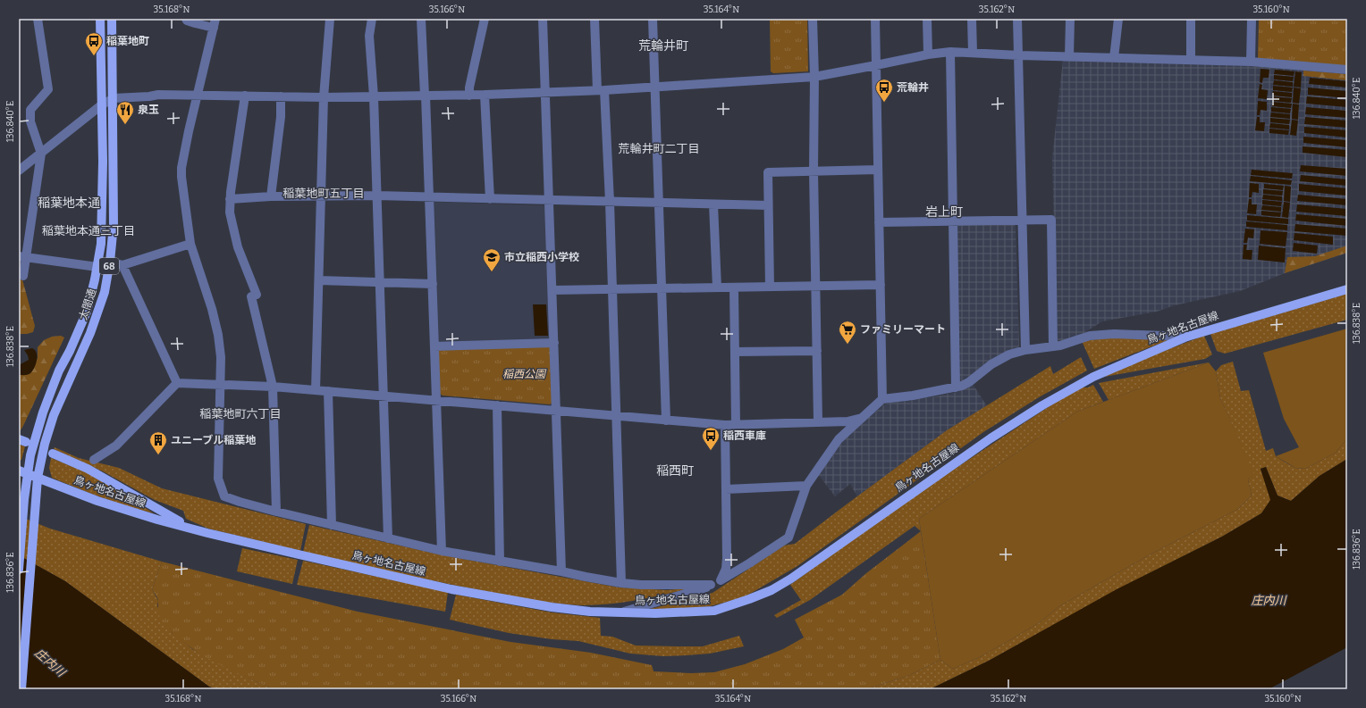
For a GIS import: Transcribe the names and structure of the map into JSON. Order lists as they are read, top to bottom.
{
  "streets": {
    "main road": ["68", "太閤通", "鳥ヶ地名古屋線"]
  },
  "crossings": [
    ["太閤通", "鳥ヶ地名古屋線"]
  ],
  "districts": [
    "荒輪井町",
    "荒輪井町二丁目",
    "稲葉地町五丁目",
    "稲葉地本通",
    "岩上町",
    "稲葉地本通三丁目",
    "稲葉地町六丁目",
    "稲西町"
  ],
  "water": ["庄内川"],
  "parks": ["稲西公園"],
  "places": {
    "bus stop": ["稲葉地町", "荒輪井", "稲西車庫"],
    "restaurant": ["泉玉"],
    "school or university": ["市立稲西小学校"],
    "supermarket": ["ファミリーマート"],
    "building": ["ユニーブル稲葉地"]
  },
  "coordinates": [
    "35.168°N",
    "35.166°N",
    "35.164°N",
    "35.162°N",
    "35.160°N",
    "136.840°E",
    "136.838°E",
    "136.836°E"
  ]
}
